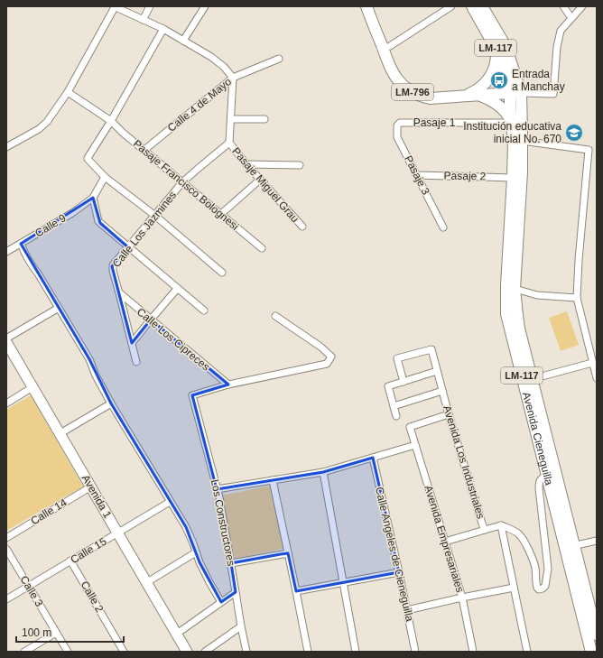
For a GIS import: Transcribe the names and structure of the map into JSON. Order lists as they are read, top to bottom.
{
  "streets": {
    "main road": ["LM-117", "LM-796", "Avenida Cieneguilla"],
    "street": [
      "Calle 4 de Mayo",
      "Pasaje 1",
      "Pasaje 3",
      "Pasaje 2",
      "Pasaje Francisco Bolognesi",
      "Pasaje Miguel Grau",
      "Calle 9",
      "Calle Los Jazmines",
      "Calle Los Cipreces",
      "Avenida Los Industriales",
      "Avenida 1",
      "Calle 14",
      "Los Constructores",
      "Avenida Empresariales",
      "Calle 15",
      "Calle Angeles de Cieneguilla",
      "Calle 3",
      "Calle 2"
    ]
  },
  "crossings": [
    ["LM-117", "LM-796"],
    ["LM-117", "Avenida Cieneguilla"],
    ["LM-796", "Avenida Cieneguilla"],
    ["Calle 4 de Mayo", "Pasaje Francisco Bolognesi"],
    ["Calle 4 de Mayo", "Pasaje Miguel Grau"],
    ["Pasaje 1", "Pasaje 3"],
    ["Pasaje 1", "Avenida Cieneguilla"],
    ["Pasaje 3", "Pasaje 2"],
    ["Pasaje 2", "Avenida Cieneguilla"],
    ["Pasaje Francisco Bolognesi", "Calle Los Jazmines"],
    ["Pasaje Miguel Grau", "Calle Los Jazmines"],
    ["Calle Los Jazmines", "Calle Los Cipreces"],
    ["Calle Los Cipreces", "Los Constructores"],
    ["Avenida Los Industriales", "Avenida Empresariales"],
    ["Avenida 1", "Calle 14"],
    ["Avenida 1", "Calle 15"],
    ["Calle 15", "Calle 3"],
    ["Calle 15", "Calle 2"]
  ],
  "places": {
    "bus stop": ["Entrada a Manchay"],
    "school or university": ["Institución educativa inicial No. 670"]
  },
  "scale_bar": "100 m"
}
